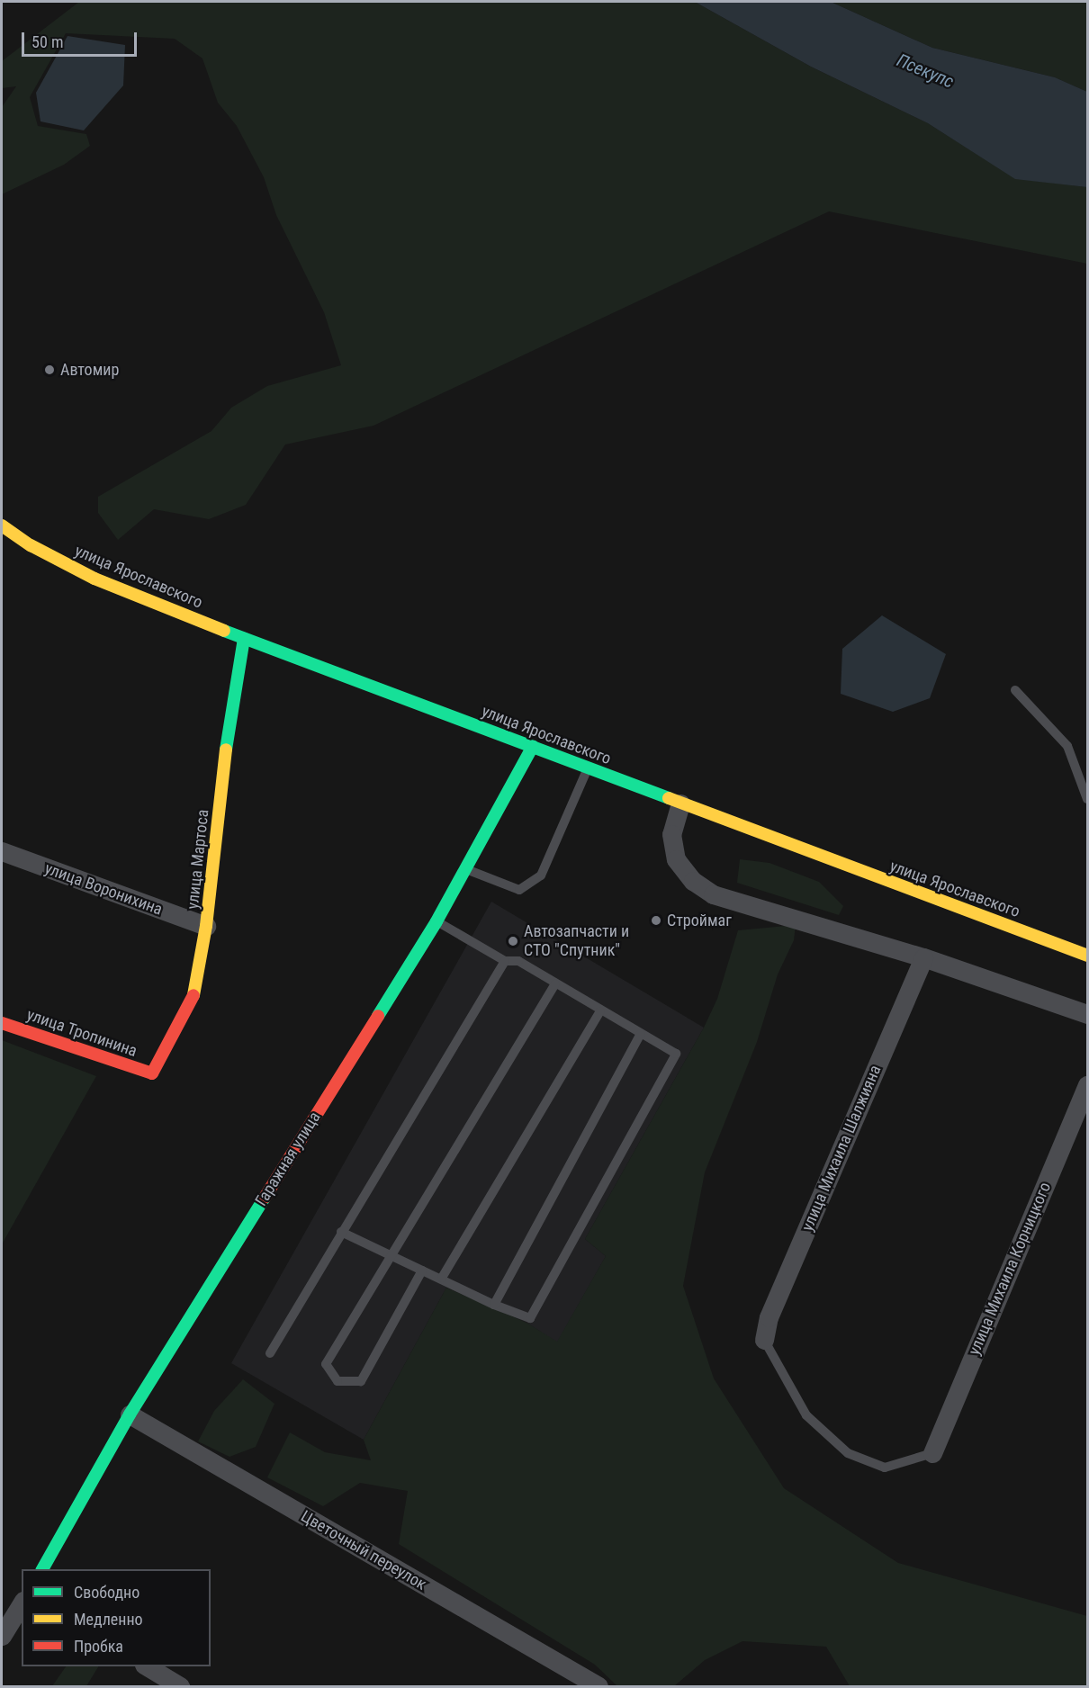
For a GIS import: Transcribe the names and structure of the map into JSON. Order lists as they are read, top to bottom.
{
  "streets": {
    "street": [
      "улица Ярославского",
      "улица Мартоса",
      "улица Воронихина",
      "улица Тропинина",
      "улица Михаила Шалжияна",
      "Гаражная улица",
      "улица Михаила Корницкого",
      "Цветочный переулок"
    ]
  },
  "crossings": [
    ["улица Ярославского", "улица Мартоса"],
    ["улица Ярославского", "Гаражная улица"],
    ["улица Мартоса", "улица Воронихина"],
    ["улица Мартоса", "улица Тропинина"],
    ["Гаражная улица", "Цветочный переулок"]
  ],
  "water": ["Псекупс"],
  "places": ["Автомир", "Строймаг", "Автозапчасти и СТО \"Спутник\""],
  "legend": ["Свободно", "Медленно", "Пробка"],
  "scale_bar": "50 m"
}
